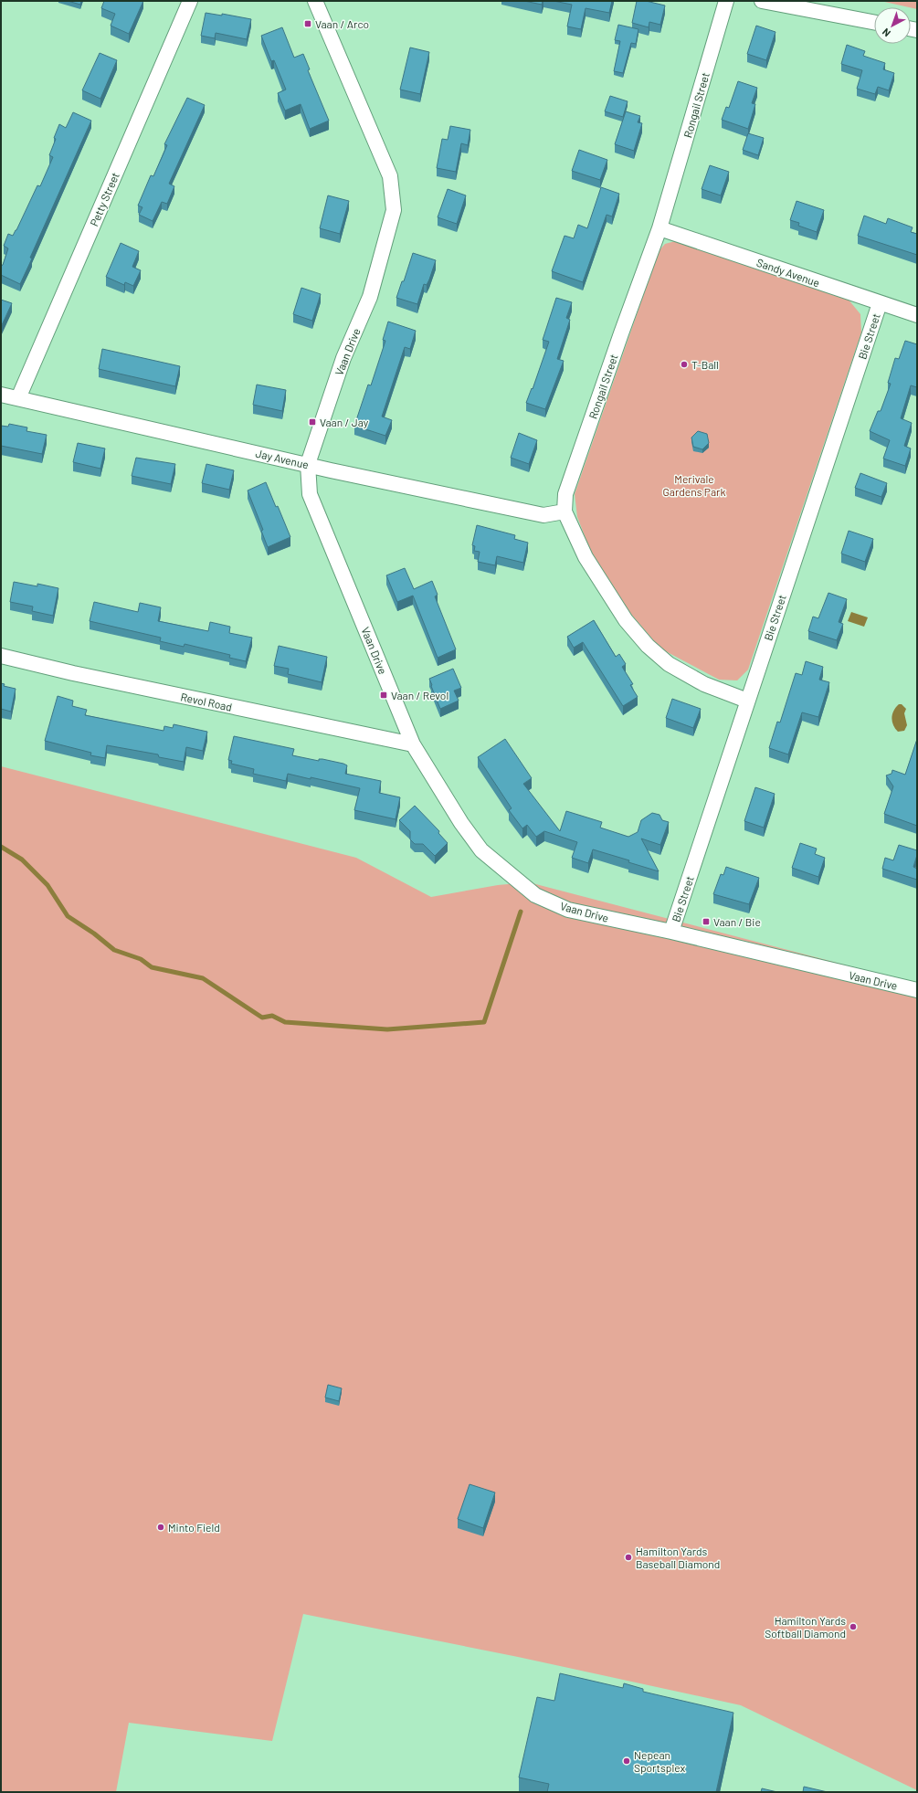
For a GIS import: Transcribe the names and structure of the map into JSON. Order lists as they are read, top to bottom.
{
  "streets": {
    "street": [
      "Rongail Street",
      "Petty Street",
      "Sandy Avenue",
      "Bie Street",
      "Vaan Drive",
      "Jay Avenue",
      "Revol Road"
    ]
  },
  "crossings": [
    ["Rongail Street", "Sandy Avenue"],
    ["Rongail Street", "Bie Street"],
    ["Rongail Street", "Jay Avenue"],
    ["Petty Street", "Jay Avenue"],
    ["Sandy Avenue", "Bie Street"],
    ["Bie Street", "Vaan Drive"],
    ["Vaan Drive", "Jay Avenue"],
    ["Vaan Drive", "Revol Road"]
  ],
  "parks": ["Merivale Gardens Park"],
  "places": {
    "transit": [
      "Vaan / Arco",
      "Vaan / Jay",
      "Vaan / Revol",
      "Vaan / Bie"
    ],
    "other": [
      "T-Ball",
      "Minto Field",
      "Hamilton Yards Baseball Diamond",
      "Hamilton Yards Softball Diamond",
      "Nepean Sportsplex"
    ]
  },
  "north": "bottom left"
}
